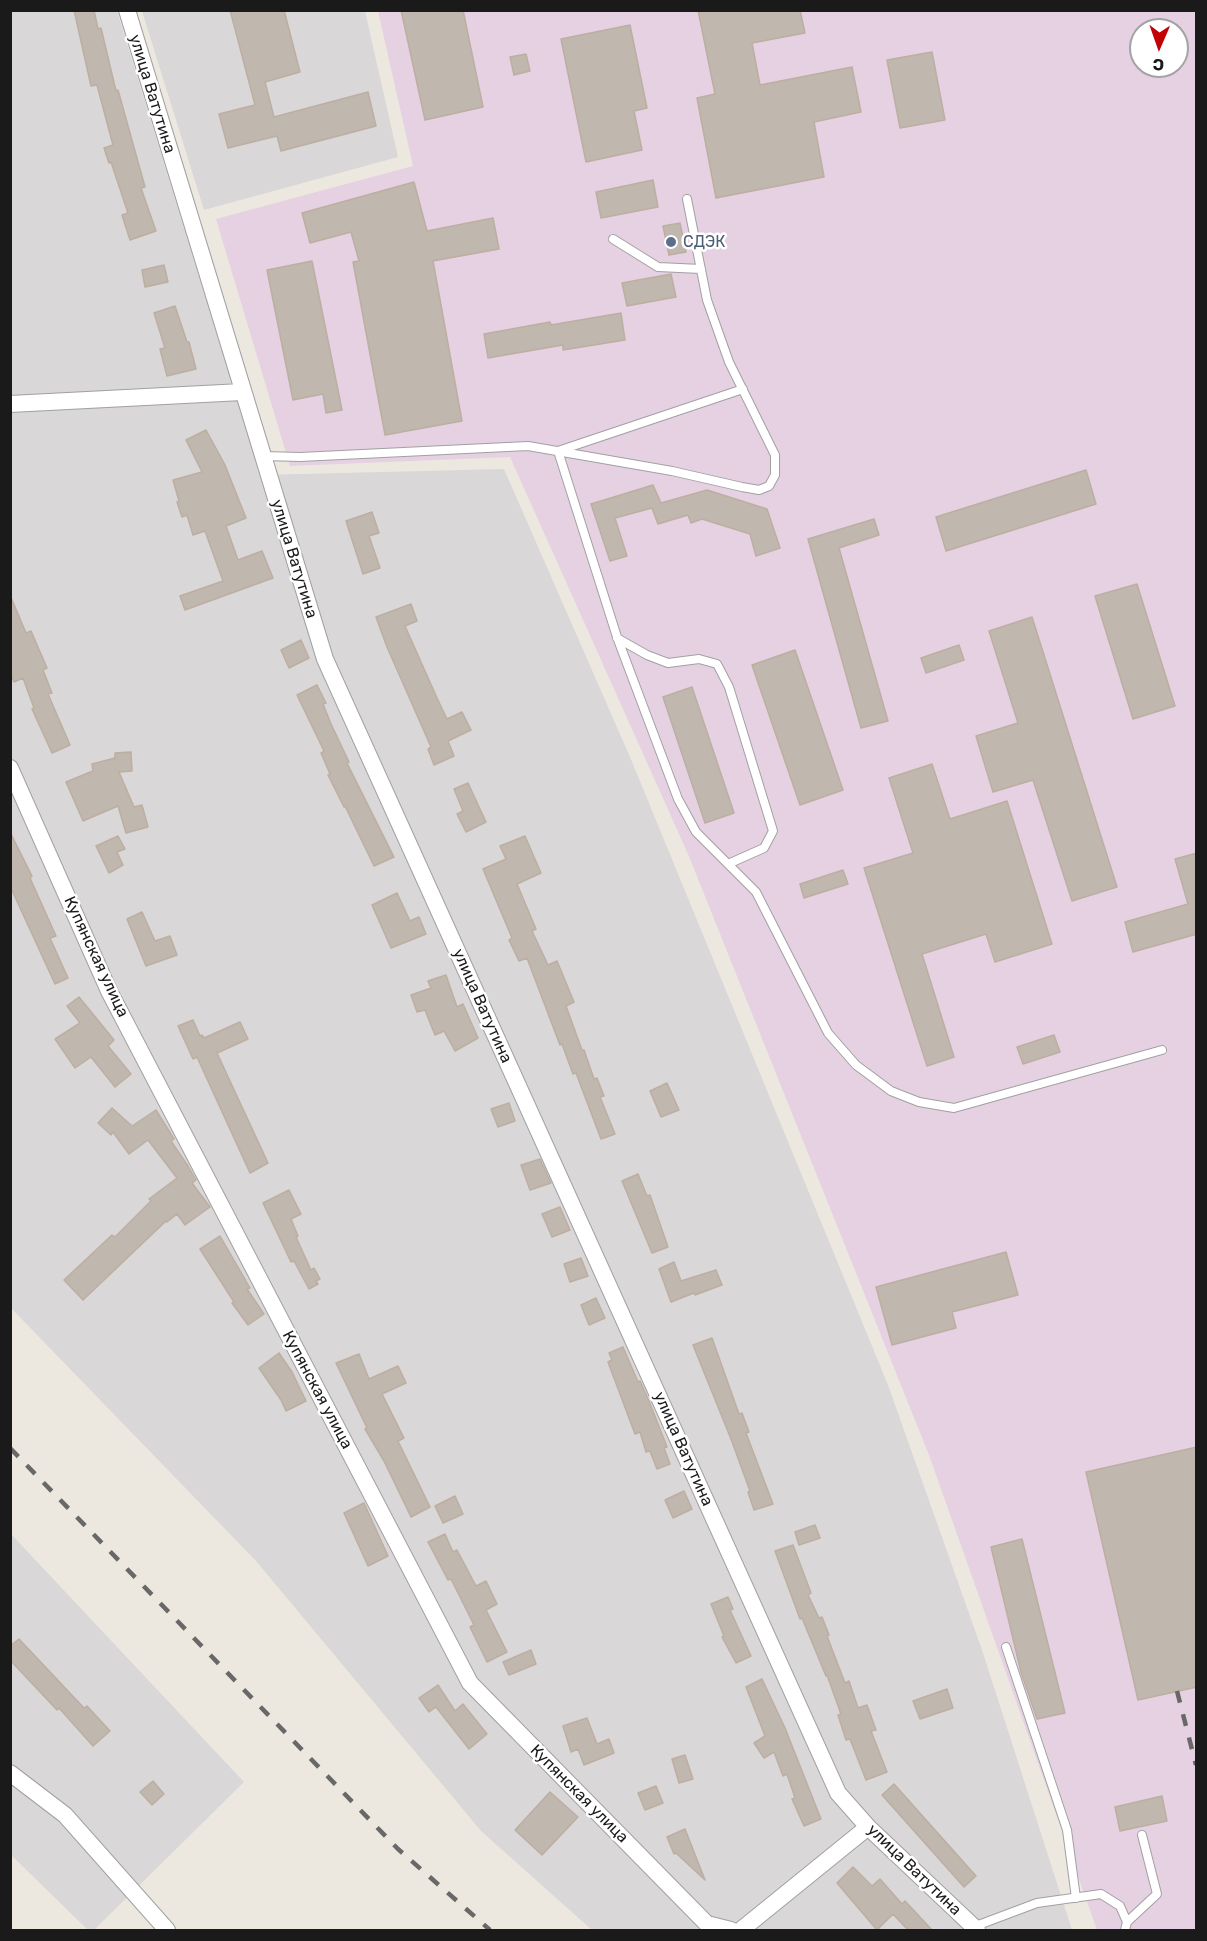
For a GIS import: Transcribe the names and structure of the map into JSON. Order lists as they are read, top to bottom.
{
  "streets": {
    "street": ["улица Ватутина", "Купянская улица"]
  },
  "places": ["СДЭК"],
  "north": "bottom"
}
